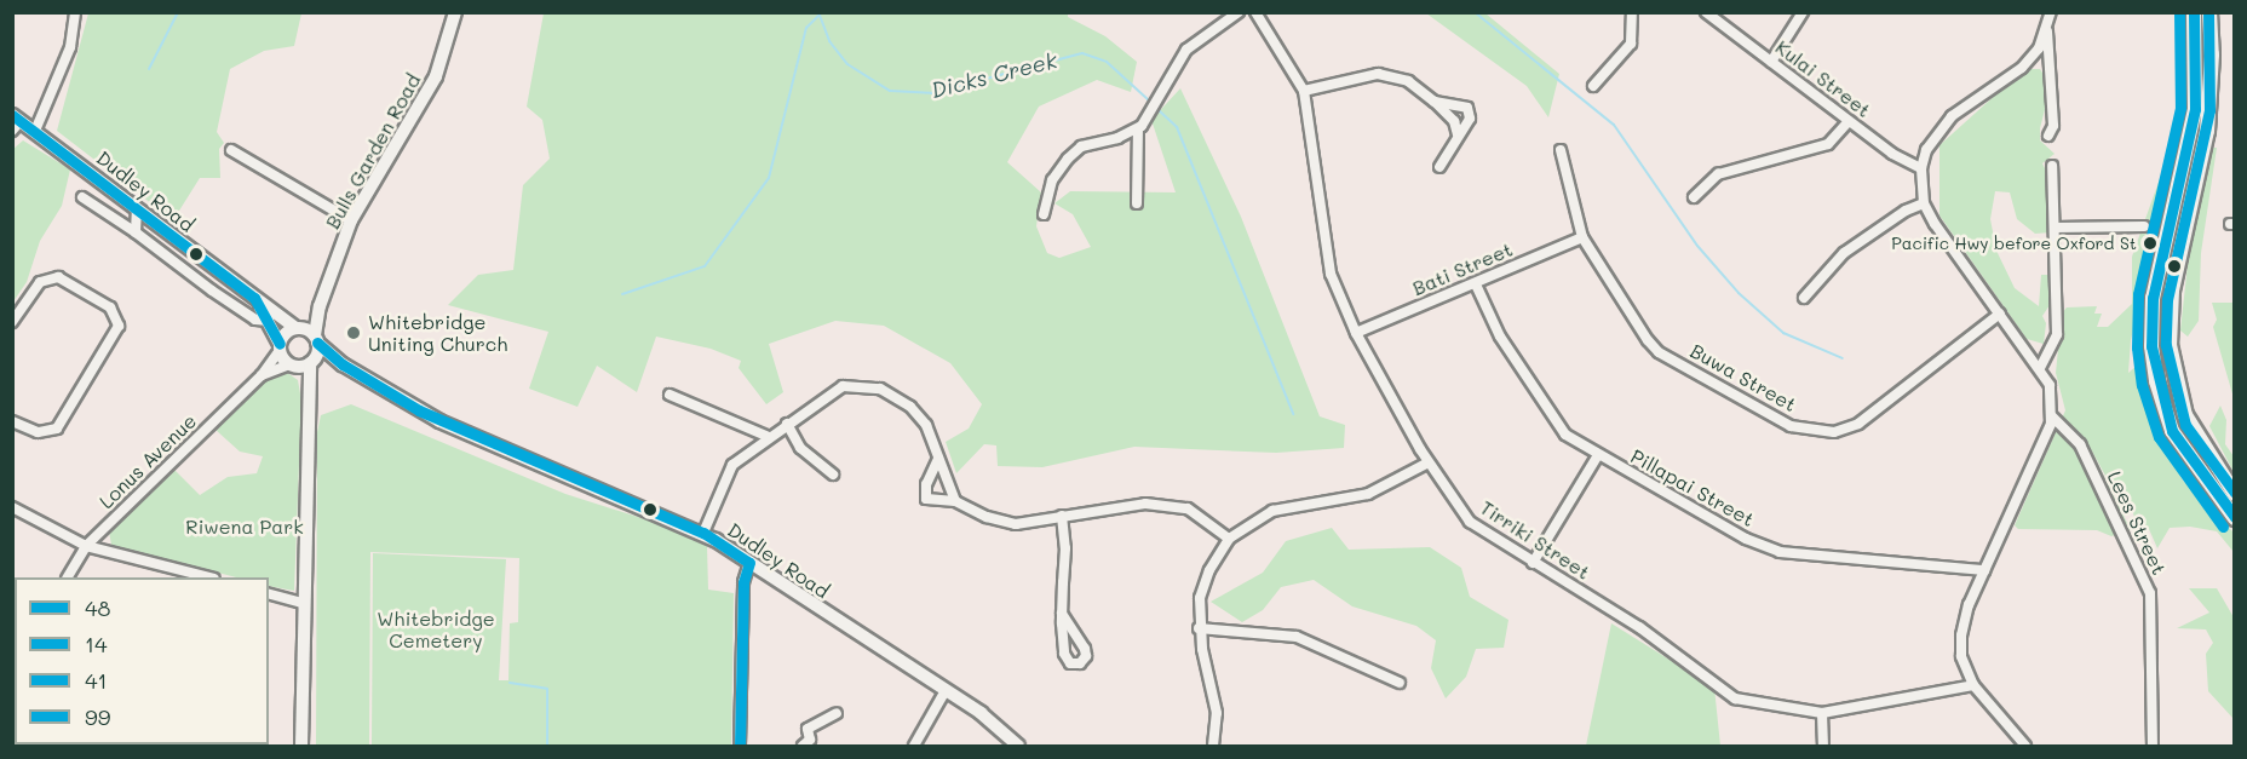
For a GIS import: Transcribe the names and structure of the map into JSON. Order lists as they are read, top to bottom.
{
  "streets": {
    "main road": ["Bulls Garden Road", "Dudley Road"],
    "street": [
      "Kulai Street",
      "Bati Street",
      "Buwa Street",
      "Lonus Avenue",
      "Pillapai Street",
      "Lees Street",
      "Tirriki Street"
    ]
  },
  "crossings": [
    ["Bulls Garden Road", "Dudley Road"],
    ["Bulls Garden Road", "Lonus Avenue"],
    ["Dudley Road", "Lonus Avenue"],
    ["Bati Street", "Buwa Street"],
    ["Bati Street", "Pillapai Street"],
    ["Bati Street", "Tirriki Street"]
  ],
  "water": ["Dicks Creek"],
  "parks": ["Riwena Park", "Whitebridge Cemetery"],
  "places": ["Pacific Hwy before Oxford St", "Whitebridge Uniting Church"],
  "lines": [
    "transit line 14",
    "transit line 41",
    "transit line 99",
    "transit line 48"
  ],
  "legend": [
    "48",
    "14",
    "41",
    "99"
  ]
}
